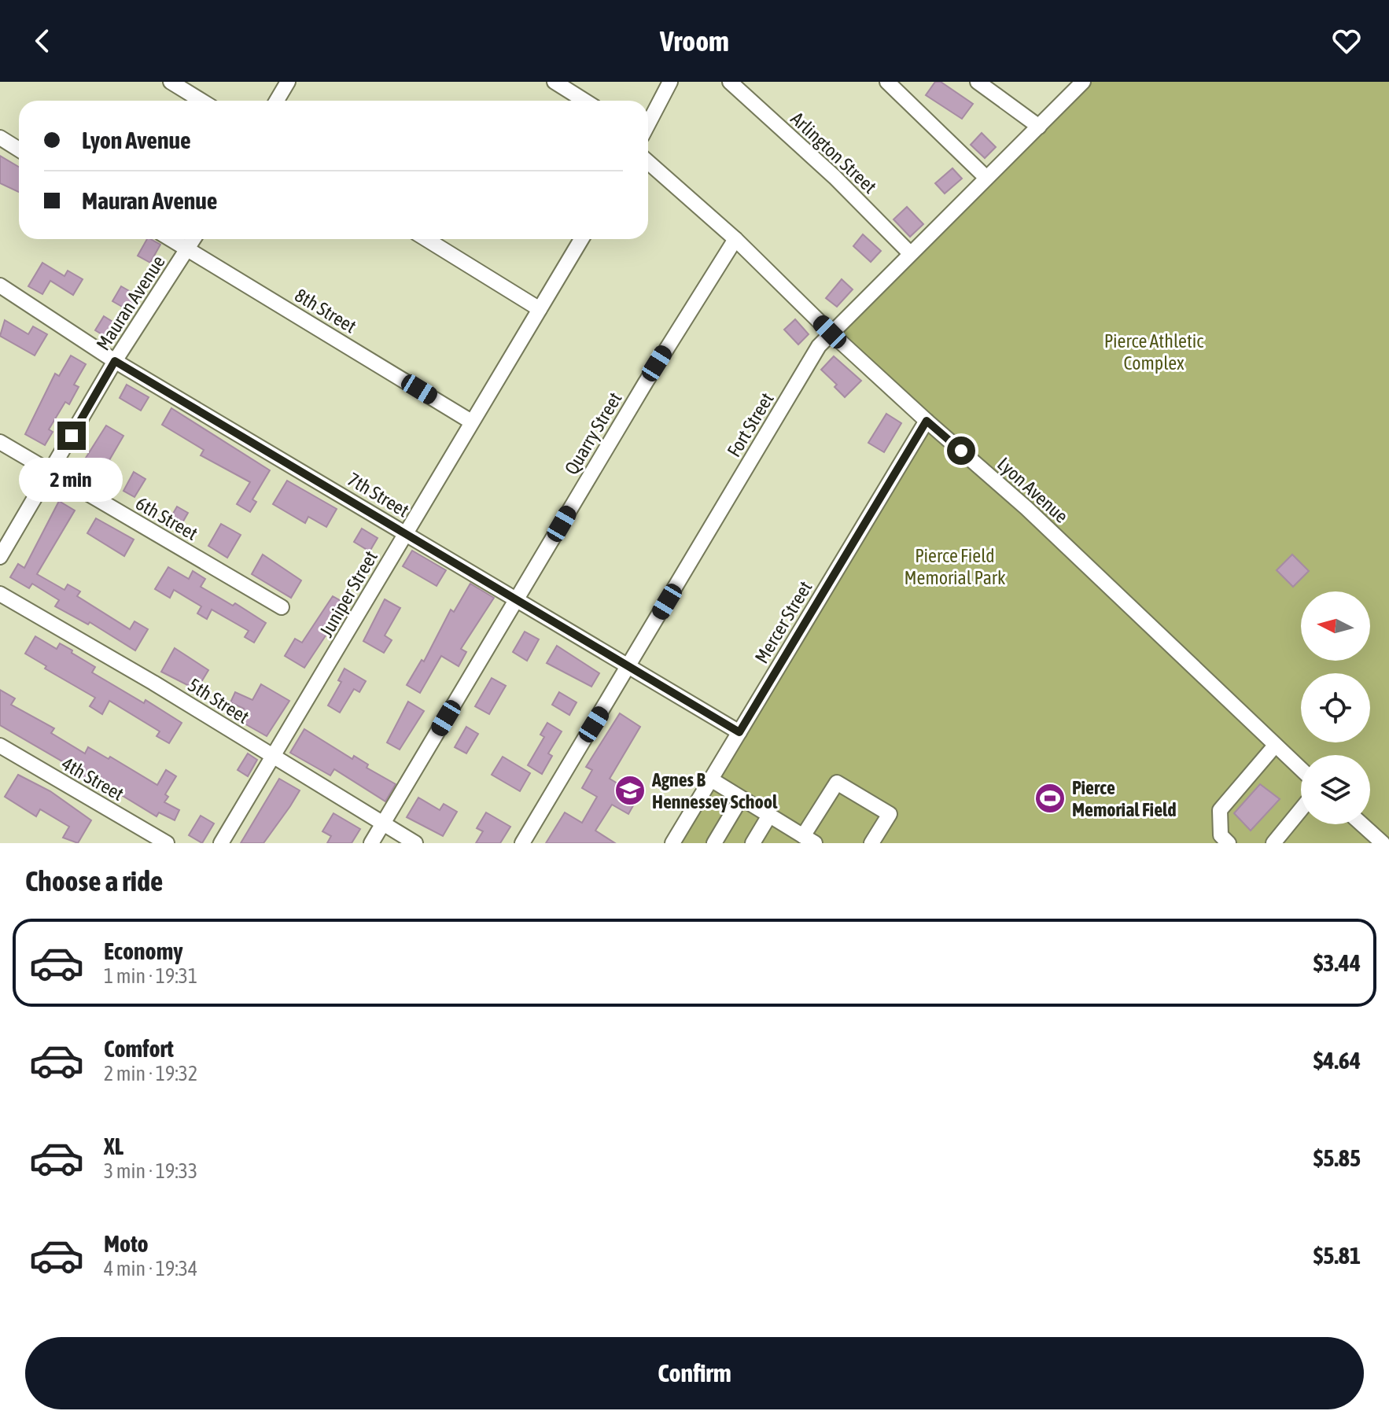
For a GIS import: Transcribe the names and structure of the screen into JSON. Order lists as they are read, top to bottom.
{
  "streets": {
    "street": [
      "Arlington Street",
      "Mauran Avenue",
      "8th Street",
      "Fort Street",
      "Quarry Street",
      "Lyon Avenue",
      "7th Street",
      "6th Street",
      "Juniper Street",
      "Mercer Street",
      "5th Street",
      "4th Street"
    ]
  },
  "crossings": [
    ["Arlington Street", "Fort Street"],
    ["Mauran Avenue", "8th Street"],
    ["Mauran Avenue", "7th Street"],
    ["Mauran Avenue", "6th Street"],
    ["8th Street", "Juniper Street"],
    ["Fort Street", "Lyon Avenue"],
    ["Fort Street", "7th Street"],
    ["Quarry Street", "Lyon Avenue"],
    ["Quarry Street", "7th Street"],
    ["Quarry Street", "5th Street"],
    ["Lyon Avenue", "Mercer Street"],
    ["7th Street", "Juniper Street"],
    ["7th Street", "Mercer Street"],
    ["Juniper Street", "5th Street"]
  ],
  "parks": ["Pierce Athletic Complex", "Pierce Field Memorial Park"],
  "places": {
    "school or university": ["Agnes B Hennessey School"],
    "sports": ["Pierce Memorial Field"]
  },
  "north": "left",
  "page": {
    "header": "Vroom",
    "banner": ["Lyon Avenue", "Mauran Avenue"],
    "bubble": "2 min",
    "heading": "Choose a ride",
    "list": [
      {
        "name": "Economy",
        "note": "1 min · 19:31",
        "value": "$3.44"
      },
      {
        "name": "Comfort",
        "note": "2 min · 19:32",
        "value": "$4.64"
      },
      {
        "name": "XL",
        "note": "3 min · 19:33",
        "value": "$5.85"
      },
      {
        "name": "Moto",
        "note": "4 min · 19:34",
        "value": "$5.81"
      }
    ],
    "buttons": "Confirm"
  }
}
